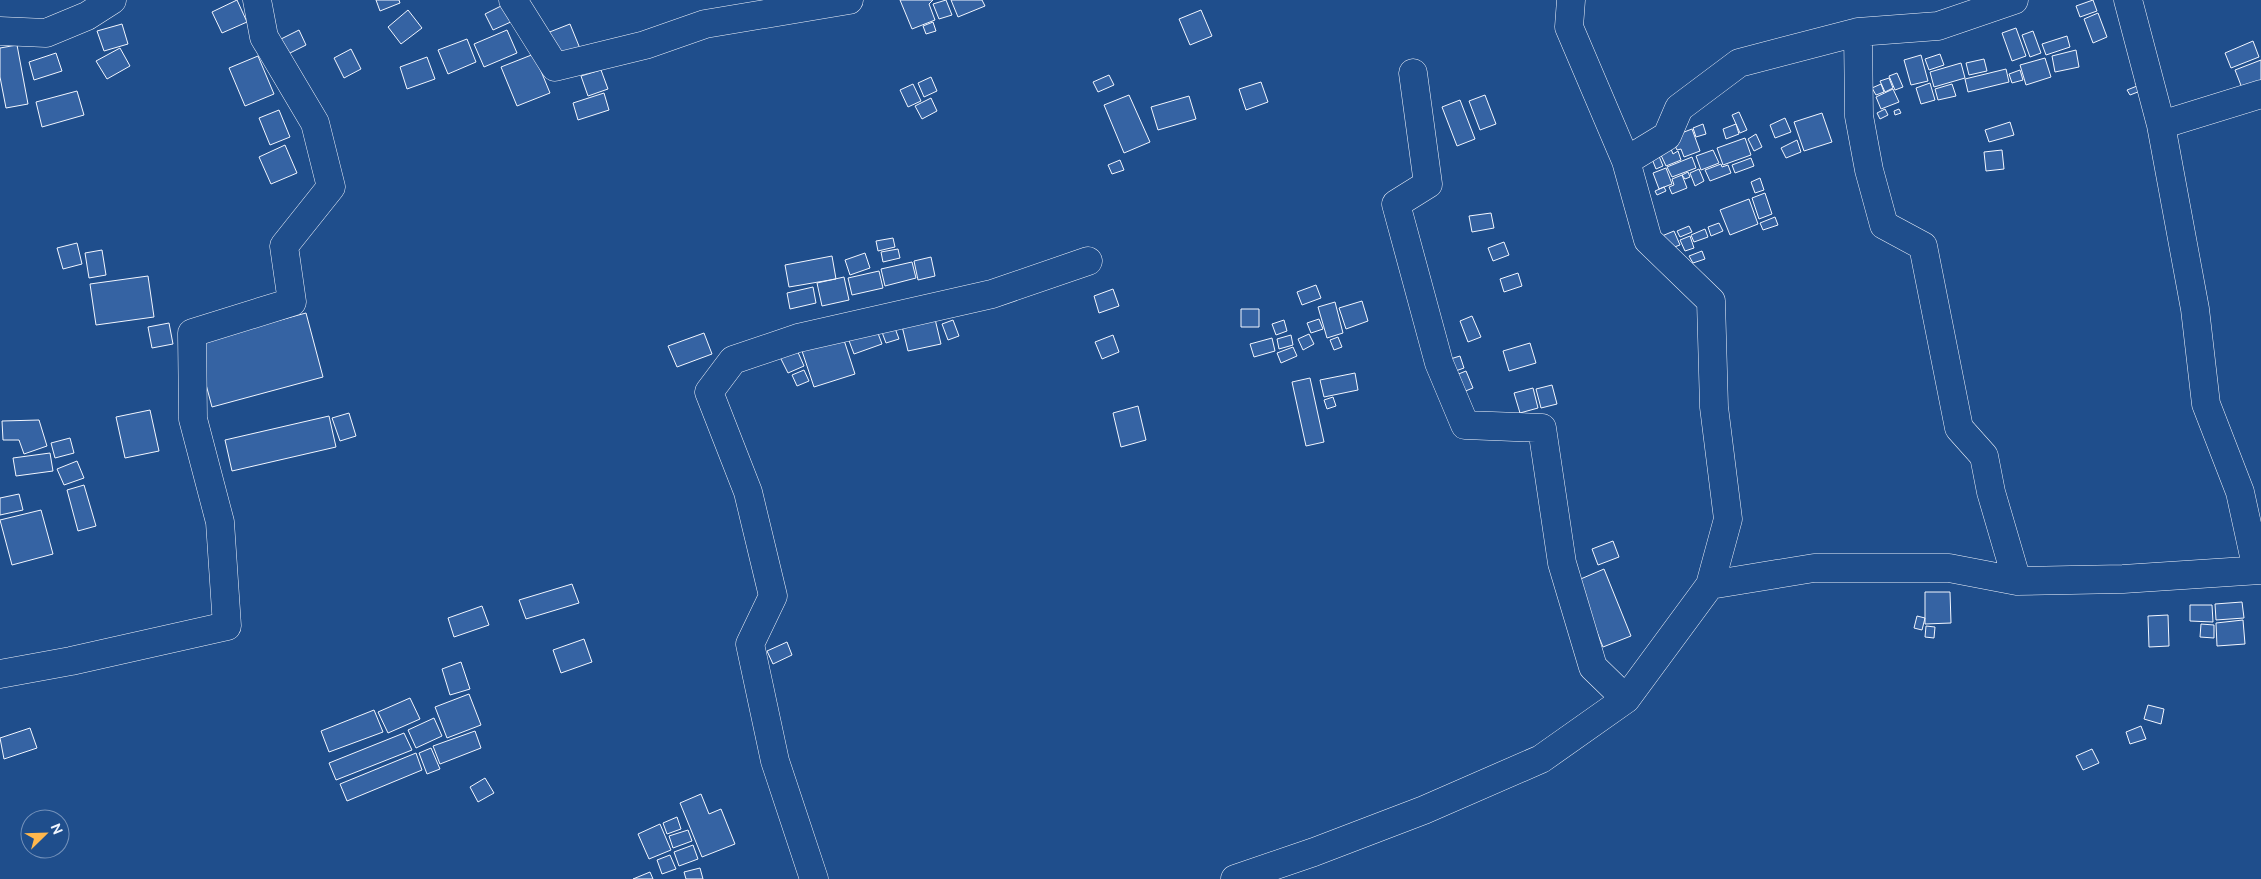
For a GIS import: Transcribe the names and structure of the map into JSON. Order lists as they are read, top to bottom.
{
  "north": "top right"
}
